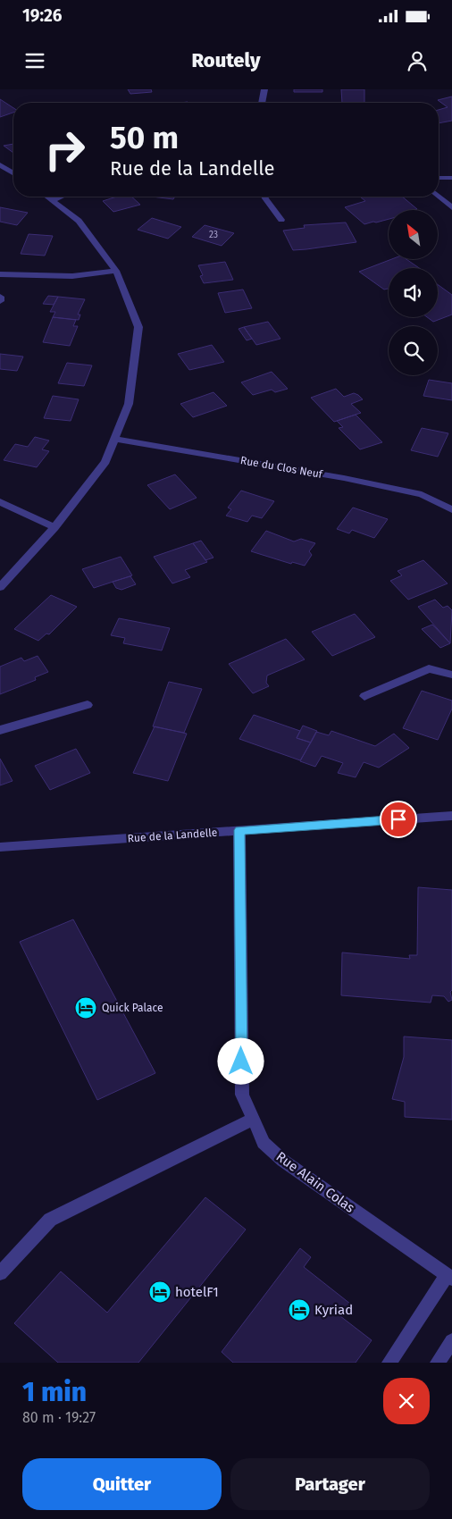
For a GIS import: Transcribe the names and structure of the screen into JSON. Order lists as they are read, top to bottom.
{
  "streets": {
    "street": ["Rue du Clos Neuf", "Rue de la Landelle", "Rue Alain Colas"]
  },
  "crossings": [
    ["Rue de la Landelle", "Rue Alain Colas"]
  ],
  "places": {
    "hotel": ["Quick Palace", "hotelF1", "Kyriad"]
  },
  "house_numbers": ["23"],
  "north": "top left",
  "page": {
    "status": "19:26",
    "header": "Routely",
    "turn": ["50 m", "Rue de la Landelle"],
    "heading": ["1 min", "80 m · 19:27"],
    "buttons": ["Quitter", "Partager"]
  }
}
